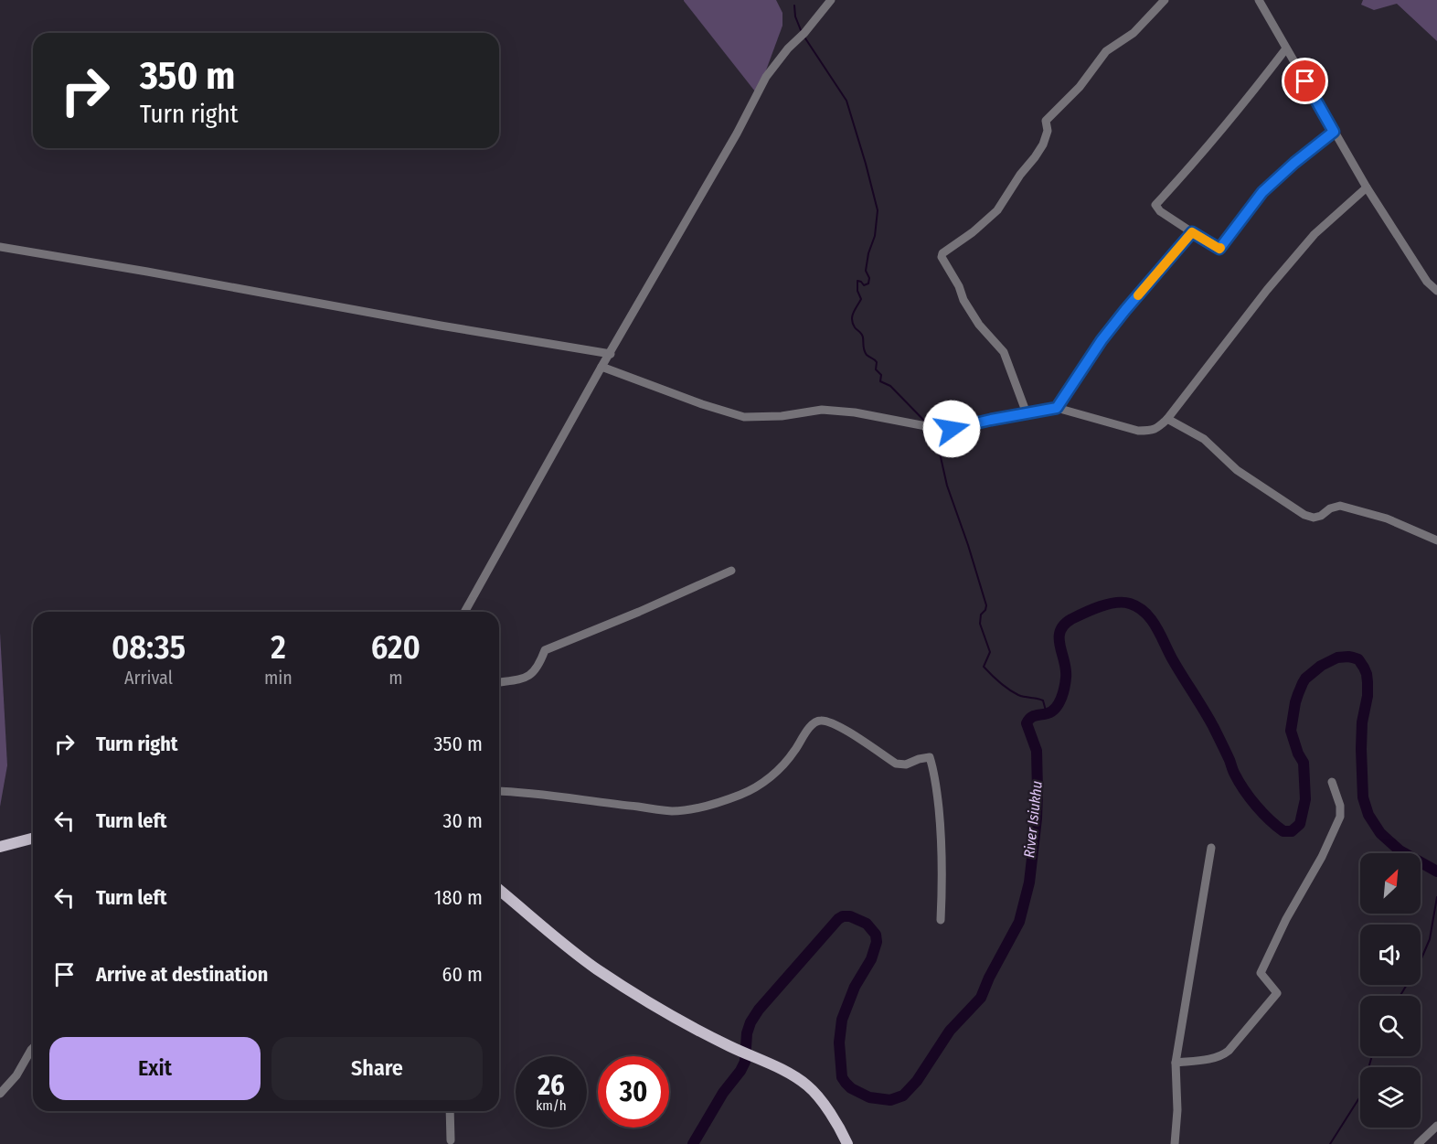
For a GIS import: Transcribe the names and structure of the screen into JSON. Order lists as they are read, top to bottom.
{
  "water": ["River Isiukhu"],
  "north": "top right",
  "page": {
    "turn": ["350 m", "Turn right"],
    "eta": [
      "08:35",
      "Arrival",
      "2",
      "min",
      "620",
      "m"
    ],
    "list": [
      {
        "name": "Turn right",
        "value": "350 m"
      },
      {
        "name": "Turn left",
        "value": "30 m"
      },
      {
        "name": "Turn left",
        "value": "180 m"
      },
      {
        "name": "Arrive at destination",
        "value": "60 m"
      }
    ],
    "buttons": ["Exit", "Share"],
    "speed": "26 km/h",
    "limit": "30"
  }
}
